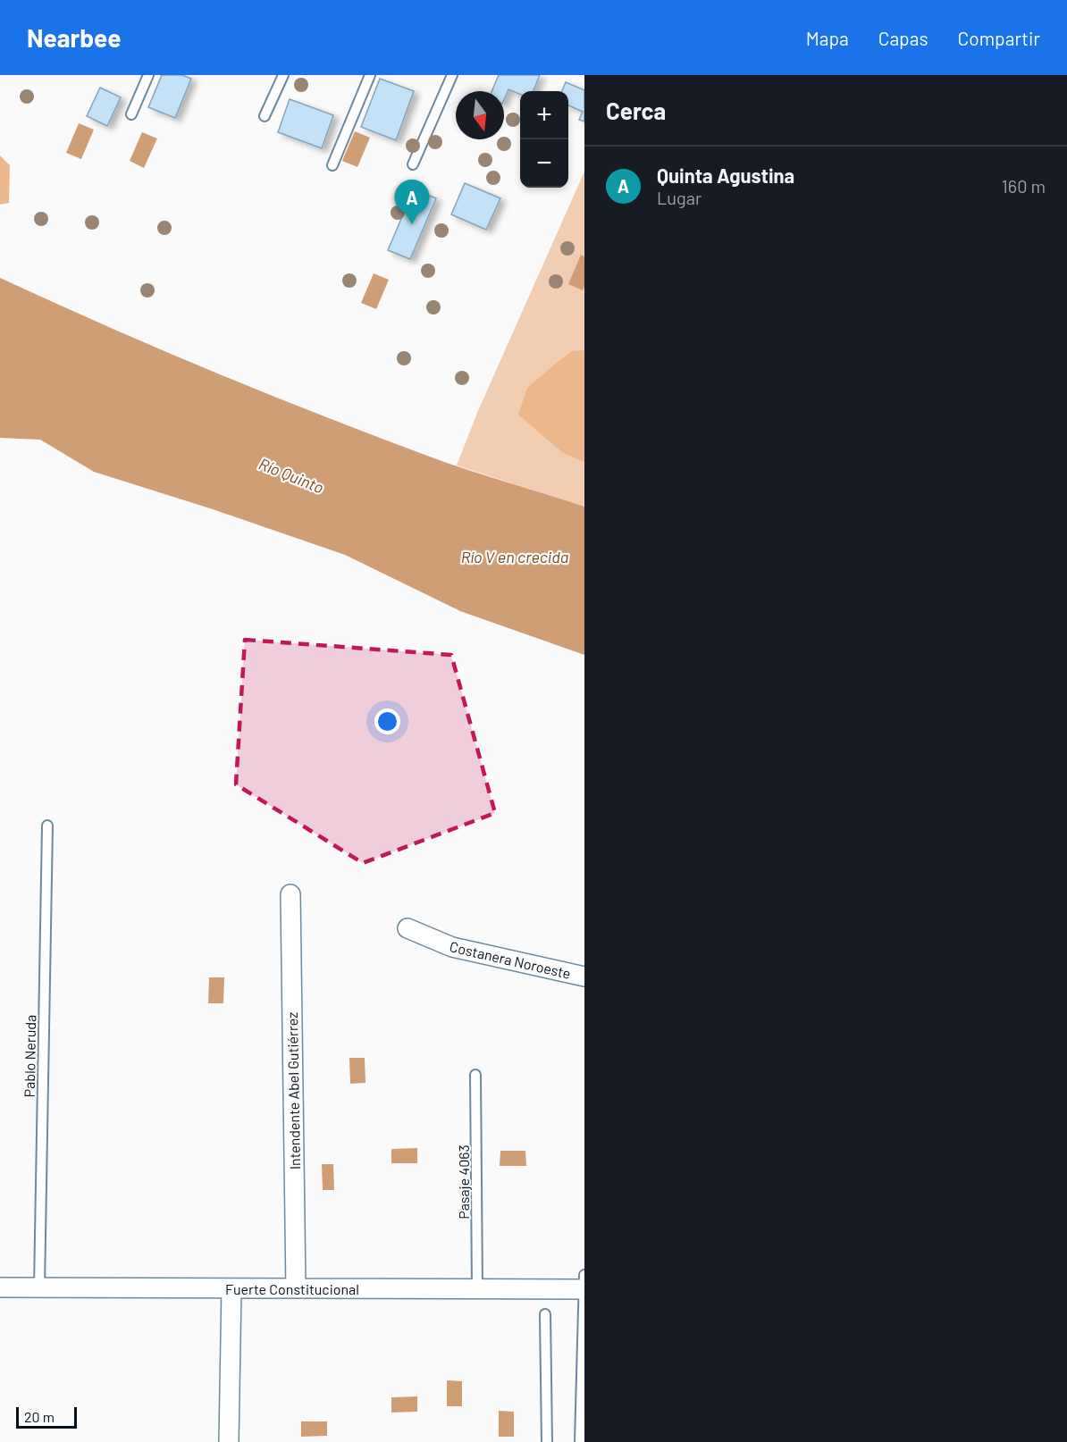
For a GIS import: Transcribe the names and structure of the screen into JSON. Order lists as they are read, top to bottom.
{
  "streets": {
    "street": ["Costanera Noroeste", "Intendente Abel Gutiérrez", "Fuerte Constitucional"],
    "lane": ["Pablo Neruda", "Pasaje 4063"]
  },
  "crossings": [
    ["Pablo Neruda", "Fuerte Constitucional"],
    ["Intendente Abel Gutiérrez", "Fuerte Constitucional"],
    ["Pasaje 4063", "Fuerte Constitucional"]
  ],
  "water": ["Río Quinto", "Río V en crecida"],
  "scale_bar": "20 m",
  "north": "bottom",
  "page": {
    "header": "Nearbee",
    "nav": ["Mapa", "Capas", "Compartir"],
    "heading": "Cerca",
    "map_buttons": ["+", "−"],
    "list": [
      {
        "mark": "A",
        "name": "Quinta Agustina",
        "note": "Lugar",
        "value": "160 m"
      }
    ],
    "pins": "A",
    "scale": "20 m"
  }
}
